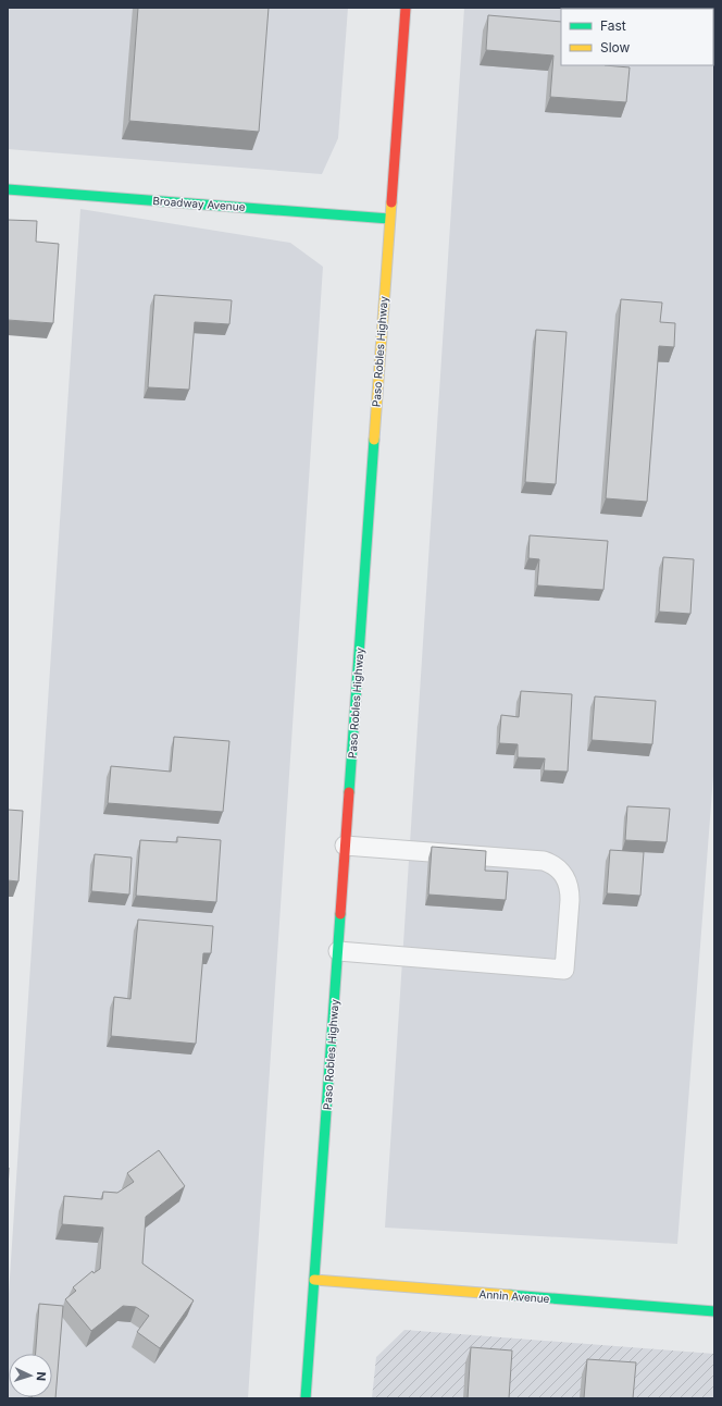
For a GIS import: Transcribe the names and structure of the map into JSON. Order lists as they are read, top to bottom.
{
  "streets": {
    "main road": ["Broadway Avenue", "Paso Robles Highway", "Annin Avenue"]
  },
  "crossings": [
    ["Broadway Avenue", "Paso Robles Highway"],
    ["Paso Robles Highway", "Annin Avenue"]
  ],
  "legend": ["Fast", "Slow"],
  "north": "right"
}
